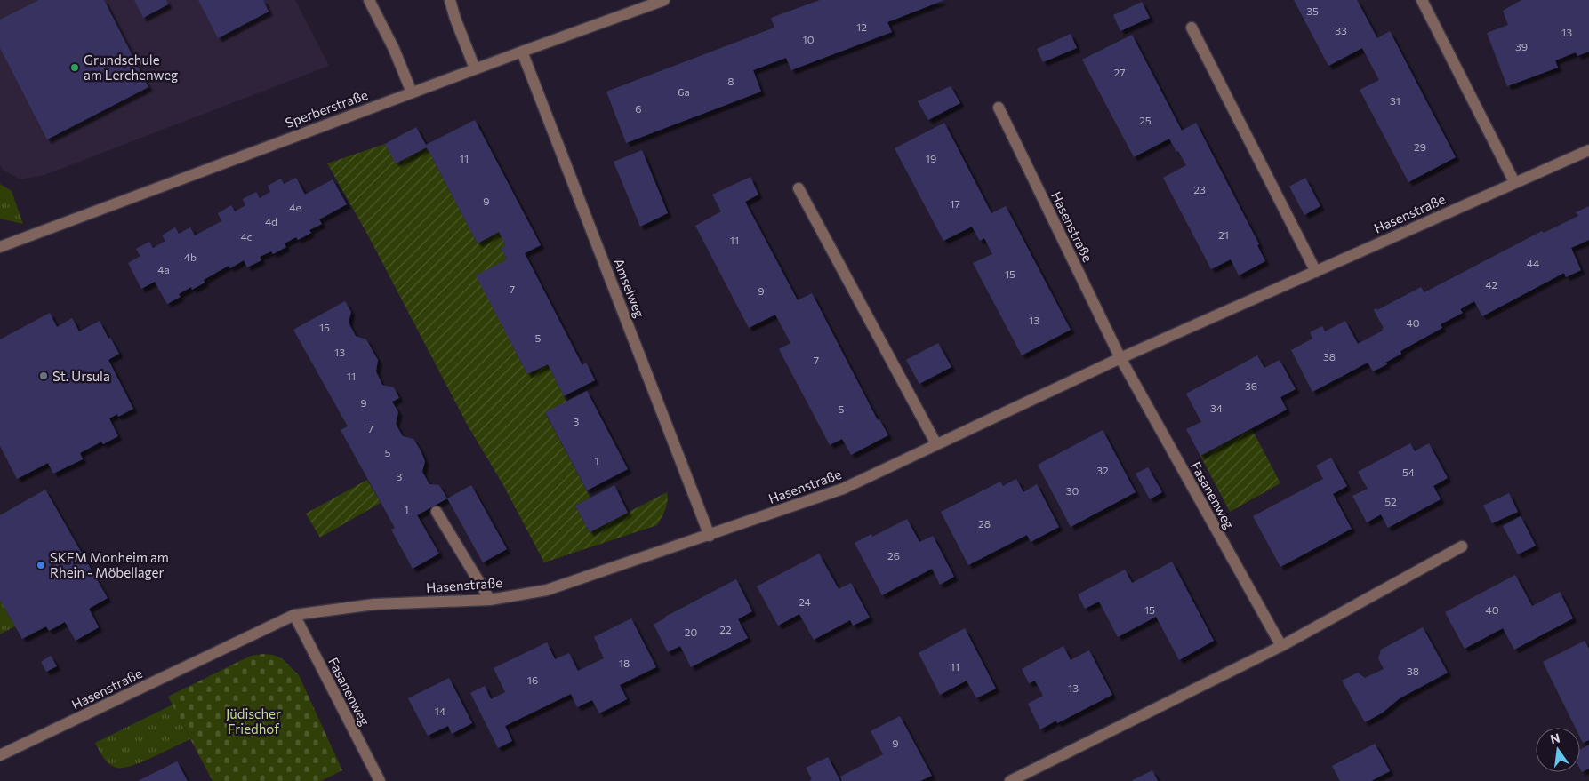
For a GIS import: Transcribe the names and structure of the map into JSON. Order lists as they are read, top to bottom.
{
  "streets": {
    "street": [
      "Sperberstraße",
      "Hasenstraße",
      "Amselweg",
      "Fasanenweg"
    ]
  },
  "crossings": [
    ["Sperberstraße", "Amselweg"],
    ["Hasenstraße", "Amselweg"],
    ["Hasenstraße", "Fasanenweg"]
  ],
  "parks": ["Jüdischer Friedhof"],
  "places": ["Grundschule am Lerchenweg", "St. Ursula", "SKFM Monheim am Rhein - Möbellager"],
  "house_numbers": [
    "35",
    "12",
    "33",
    "13",
    "10",
    "39",
    "27",
    "8",
    "6a",
    "31",
    "6",
    "25",
    "29",
    "11",
    "19",
    "23",
    "9",
    "17",
    "4e",
    "4d",
    "21",
    "4c",
    "11",
    "4b",
    "44",
    "4a",
    "15",
    "42",
    "7",
    "9",
    "13",
    "40",
    "15",
    "5",
    "13",
    "38",
    "7",
    "11",
    "36",
    "9",
    "34",
    "5",
    "3",
    "7",
    "5",
    "1",
    "32",
    "54",
    "3",
    "30",
    "52",
    "1",
    "28",
    "26",
    "24",
    "15",
    "40",
    "22",
    "20",
    "18",
    "11",
    "38",
    "16",
    "13",
    "14",
    "9"
  ],
  "north": "top"
}
